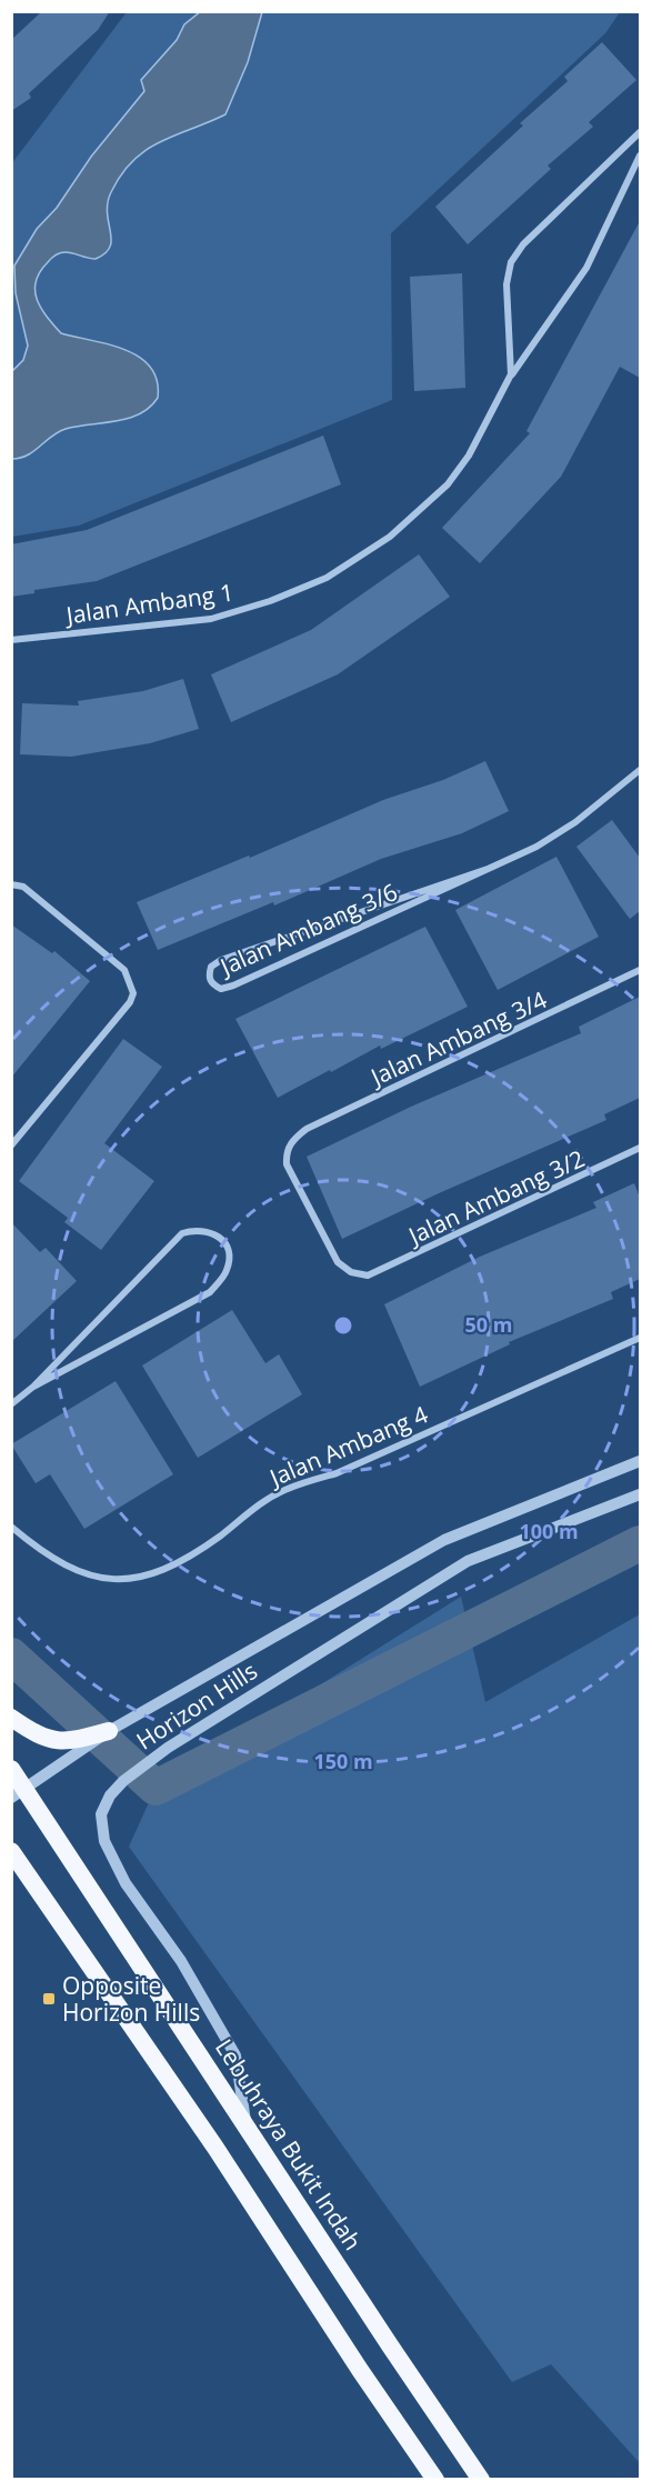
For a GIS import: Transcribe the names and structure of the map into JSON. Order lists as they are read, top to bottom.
{
  "streets": {
    "highway": ["Lebuhraya Bukit Indah"],
    "street": [
      "Jalan Ambang 1",
      "Jalan Ambang 3/6",
      "Jalan Ambang 3/4",
      "Jalan Ambang 3/2",
      "Jalan Ambang 4",
      "Horizon Hills"
    ]
  },
  "crossings": [
    ["Jalan Ambang 3/4", "Jalan Ambang 3/2"],
    ["Horizon Hills", "Lebuhraya Bukit Indah"]
  ],
  "places": {
    "transit": ["Opposite Horizon Hills"]
  },
  "rings": ["50 m", "100 m", "150 m"]
}
